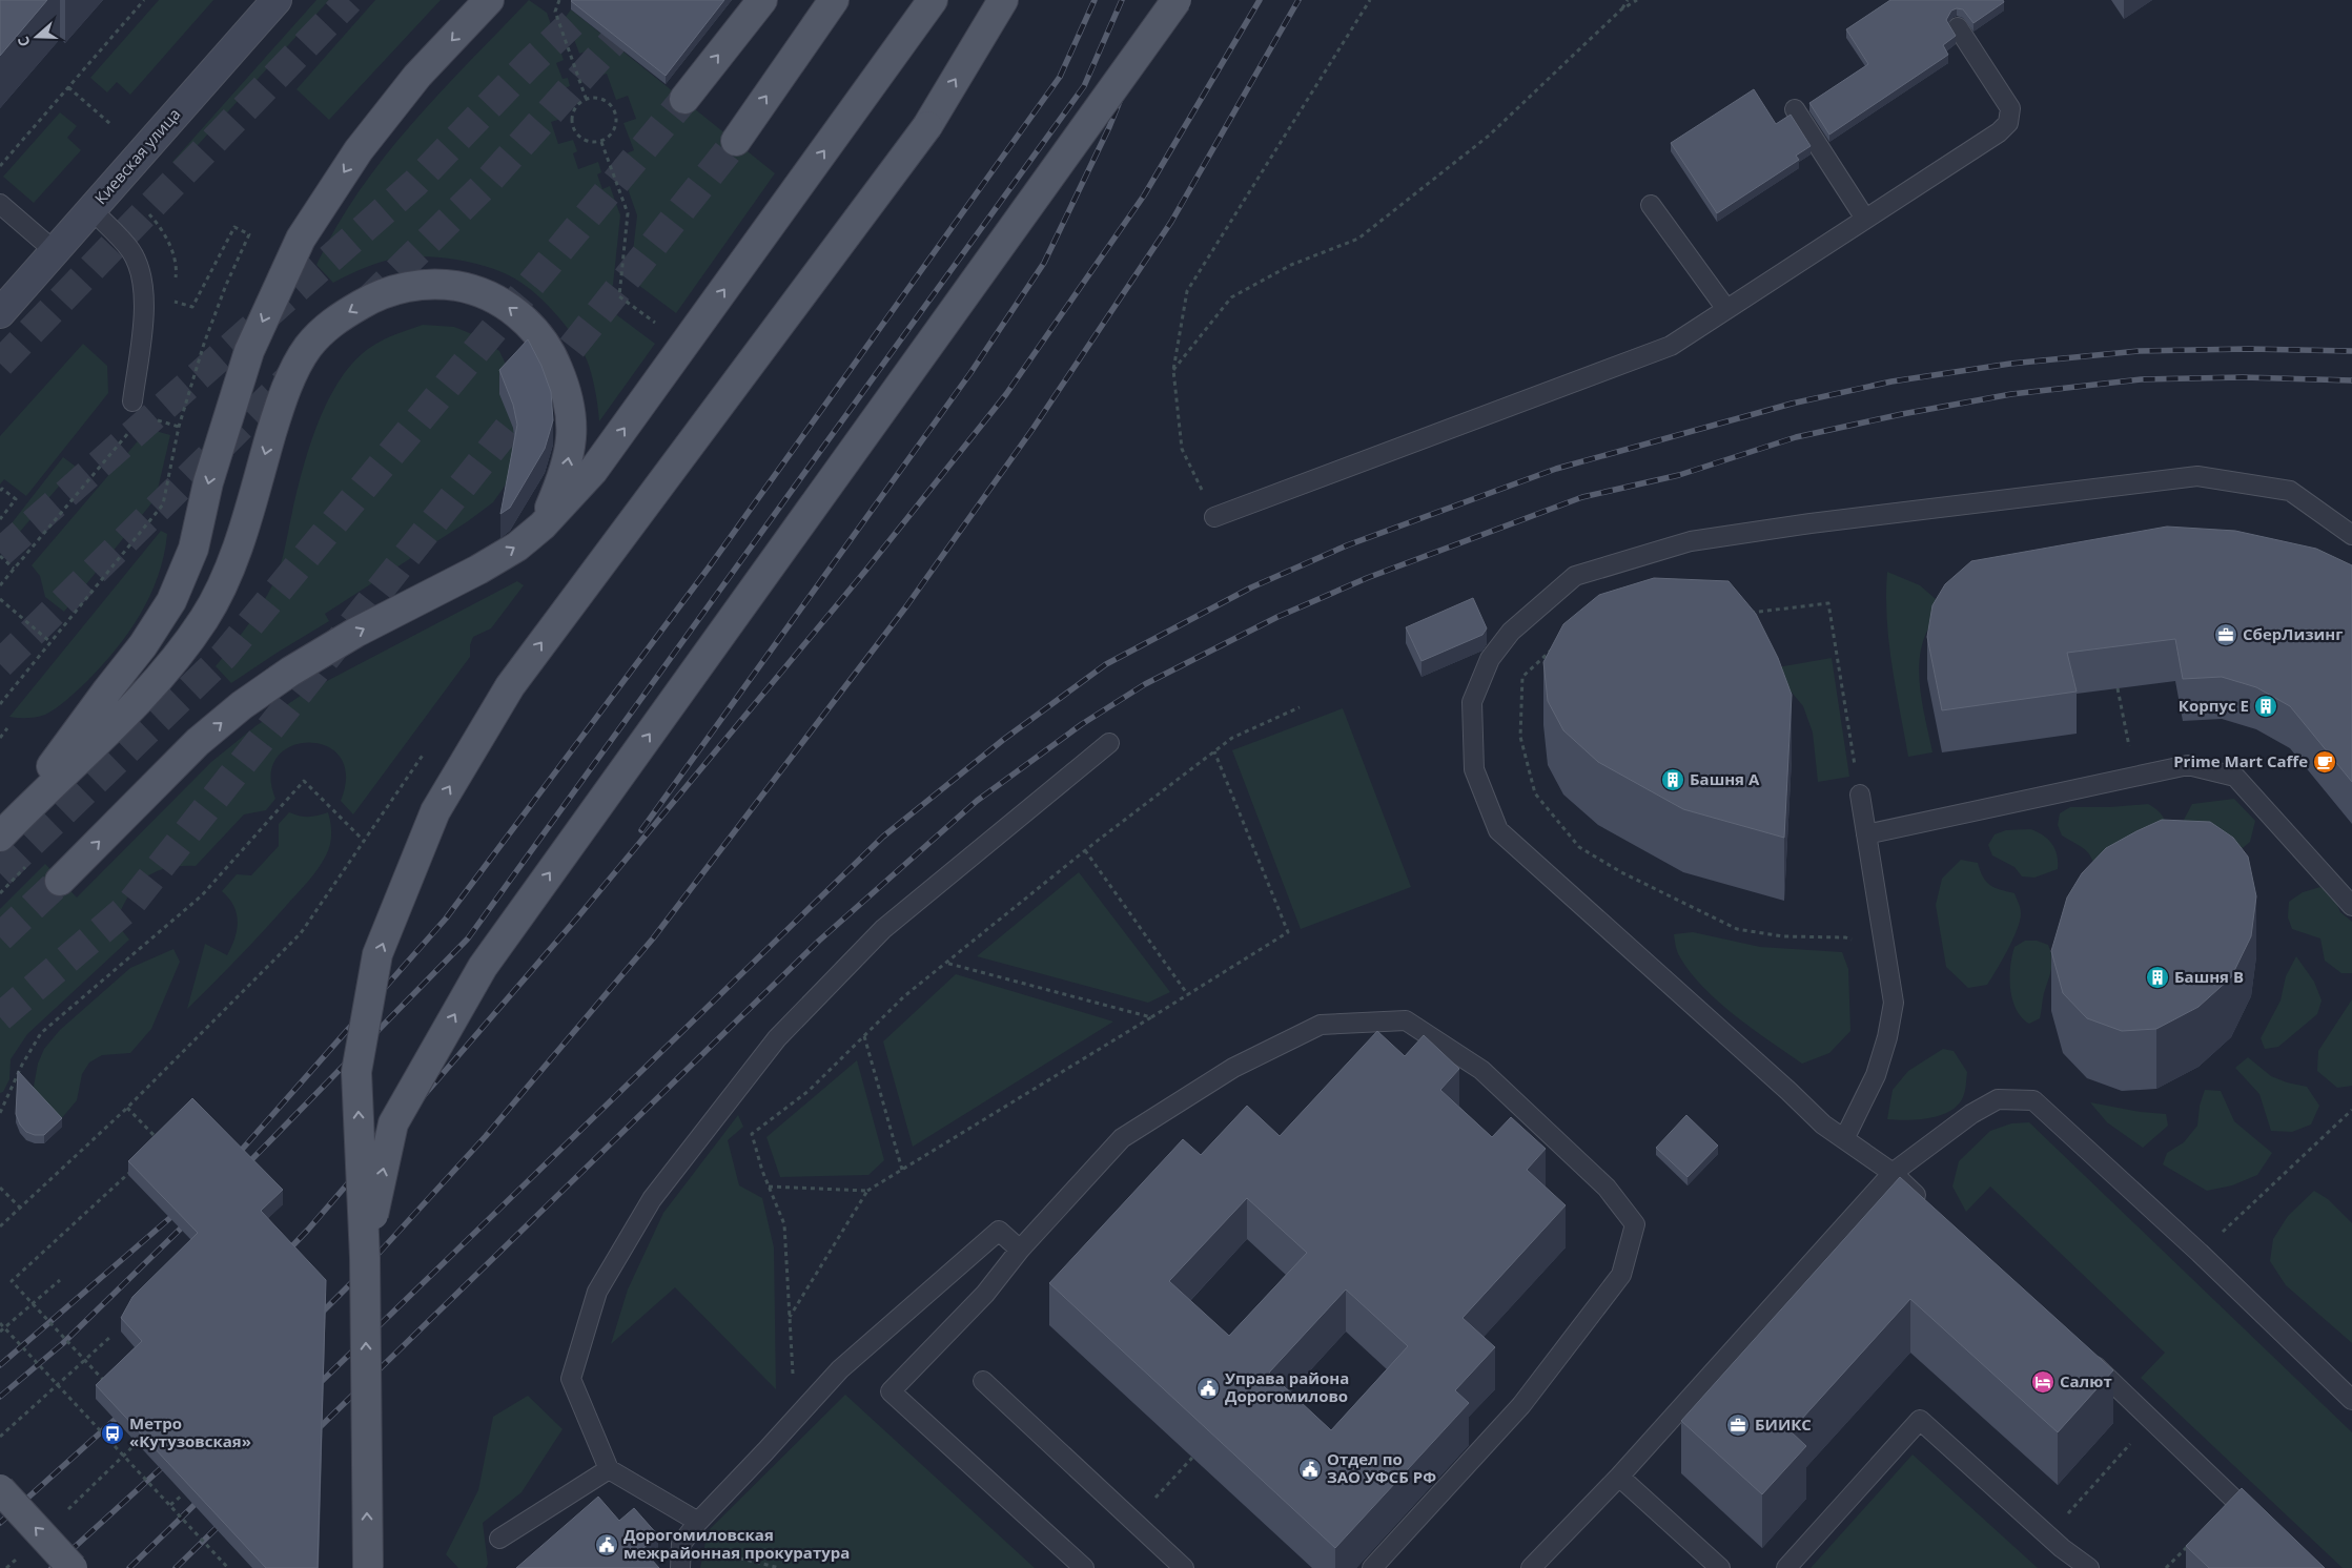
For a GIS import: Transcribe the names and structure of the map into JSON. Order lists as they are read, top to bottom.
{
  "streets": {
    "street": ["Киевская улица"]
  },
  "places": {
    "office": ["СберЛизинг", "БИИКС"],
    "building": ["Корпус E", "Башня А", "Башня B"],
    "cafe": ["Prime Mart Caffe"],
    "hotel": ["Салют"],
    "public building": ["Управа района Дорогомилово", "Отдел по ЗАО УФСБ РФ", "Дорогомиловская межрайонная прокуратура"],
    "bus stop": ["Метро «Кутузовская»"]
  },
  "north": "left"
}
